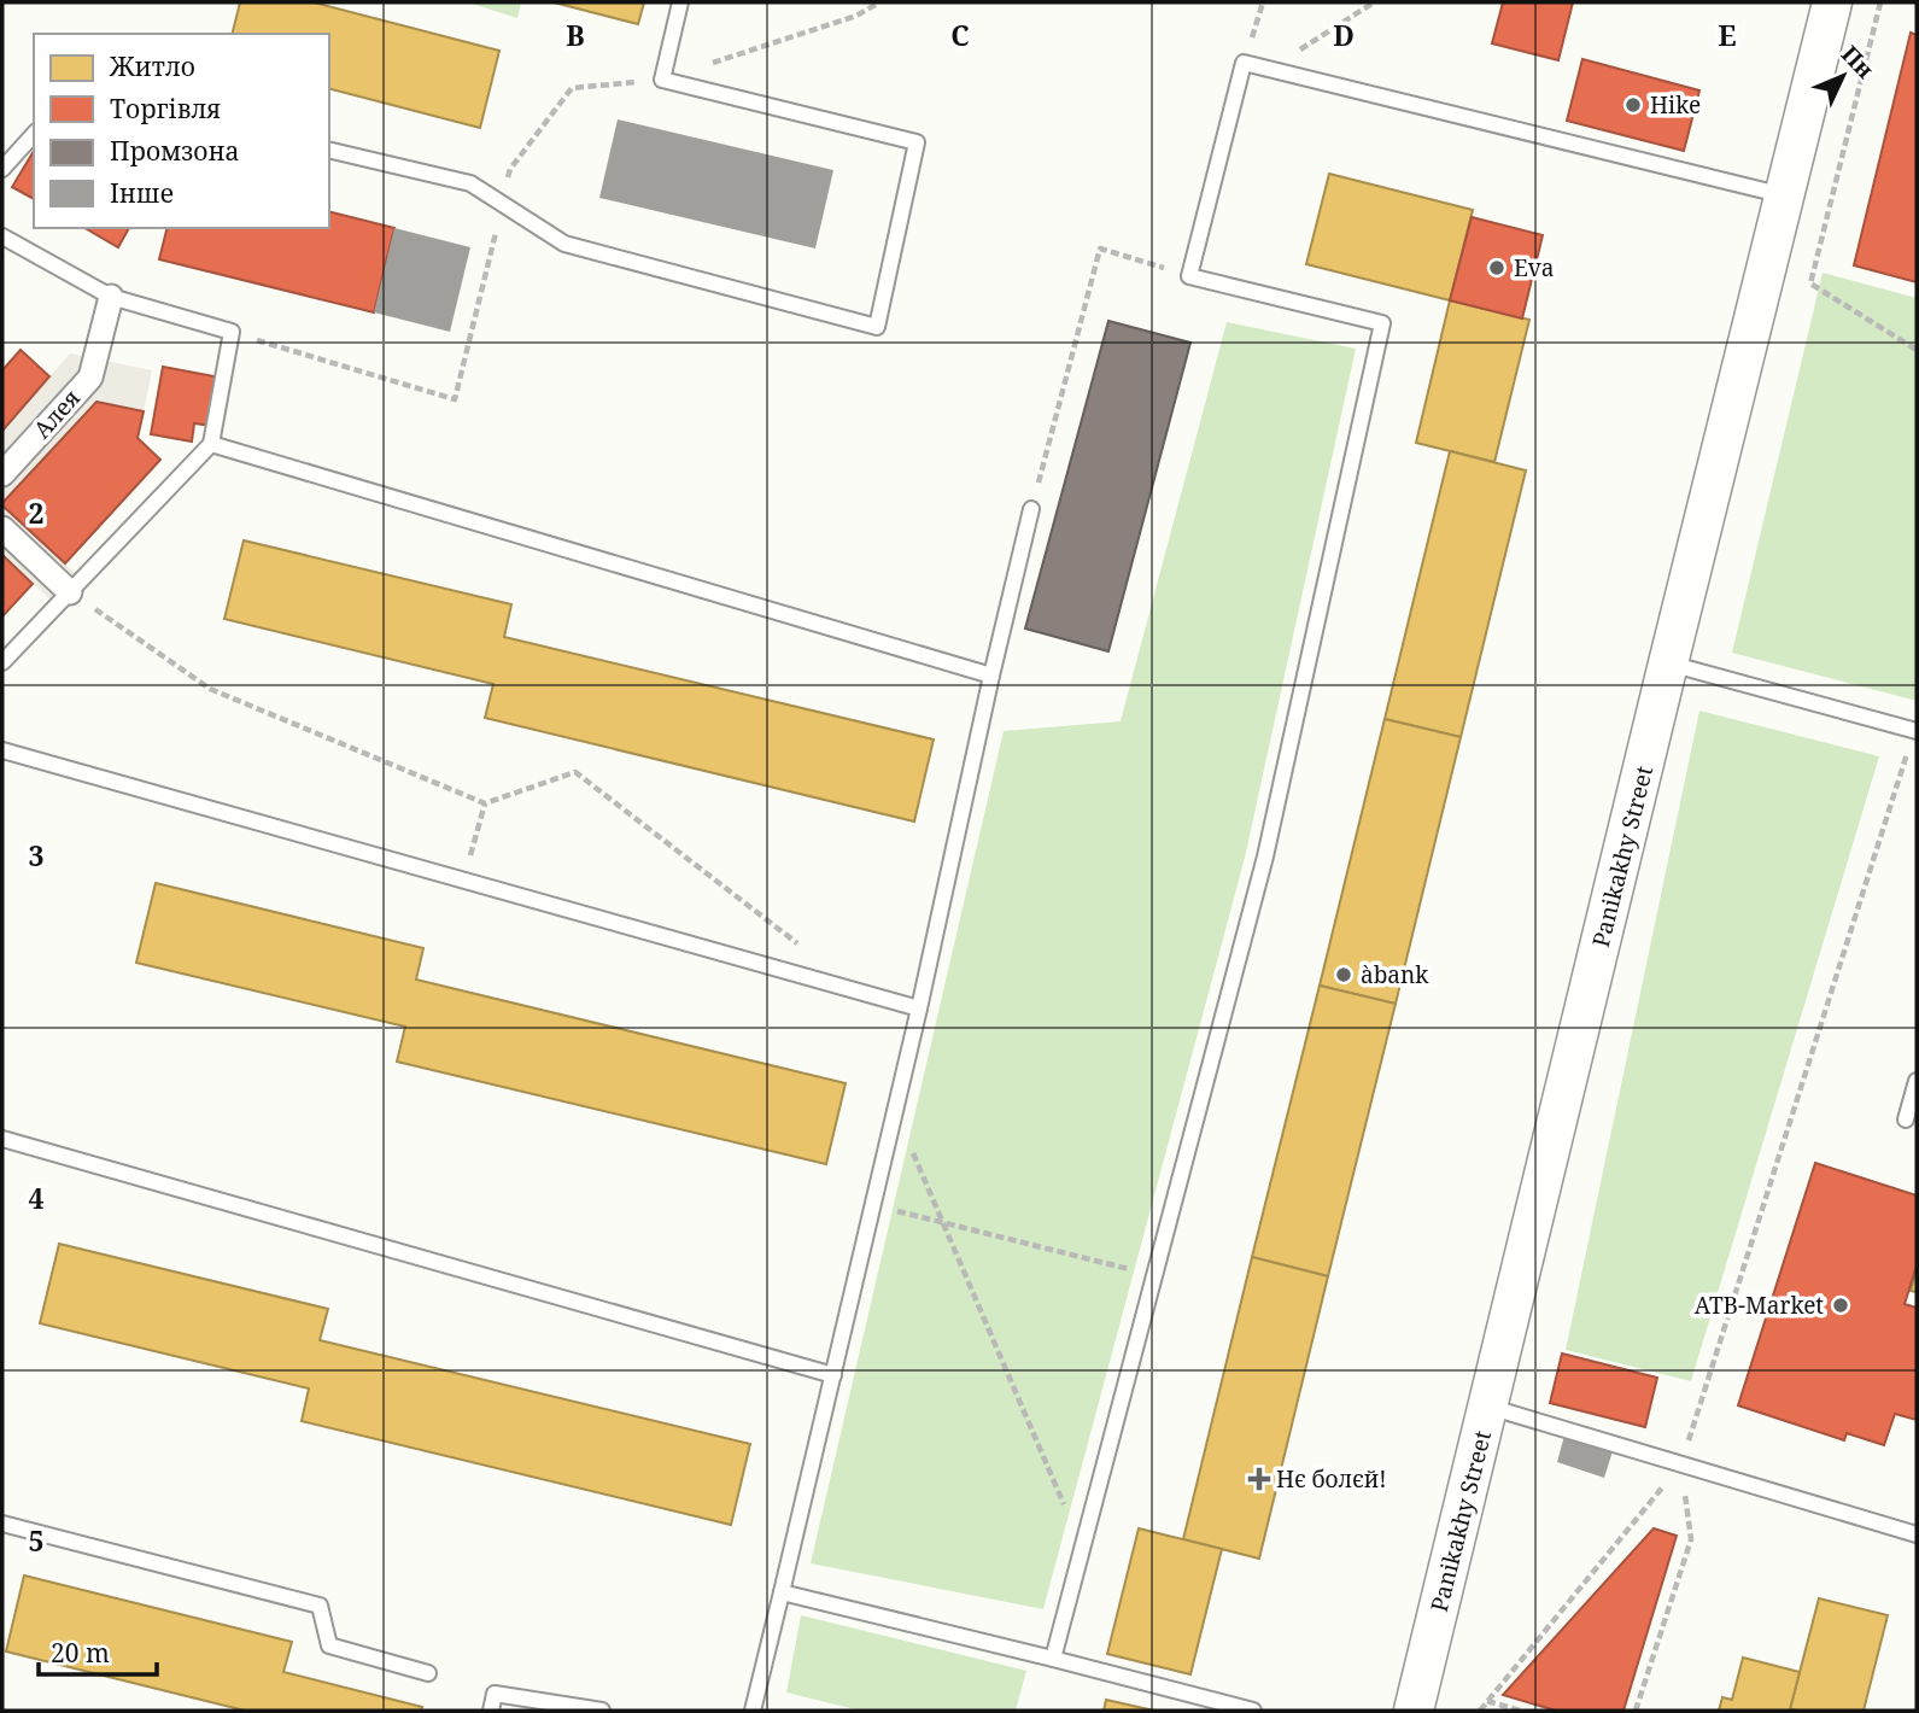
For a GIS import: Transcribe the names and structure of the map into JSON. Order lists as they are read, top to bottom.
{
  "streets": {
    "street": ["Алея", "Panikakhy Street"]
  },
  "places": {
    "other": [
      "Hike",
      "Eva",
      "àbank",
      "ATB-Market"
    ],
    "health": ["Нє болєй!"]
  },
  "legend": [
    "Житло",
    "Торгівля",
    "Промзона",
    "Інше"
  ],
  "scale_bar": "20 m",
  "north": "top right",
  "grid": {
    "columns": [
      "B",
      "C",
      "D",
      "E"
    ],
    "rows": [
      "2",
      "3",
      "4",
      "5"
    ]
  }
}
